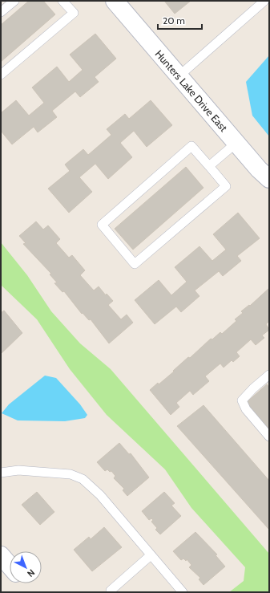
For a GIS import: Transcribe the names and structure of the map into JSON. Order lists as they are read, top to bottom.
{
  "streets": {
    "street": ["Hunters Lake Drive East"]
  },
  "scale_bar": "20 m",
  "north": "bottom right"
}
